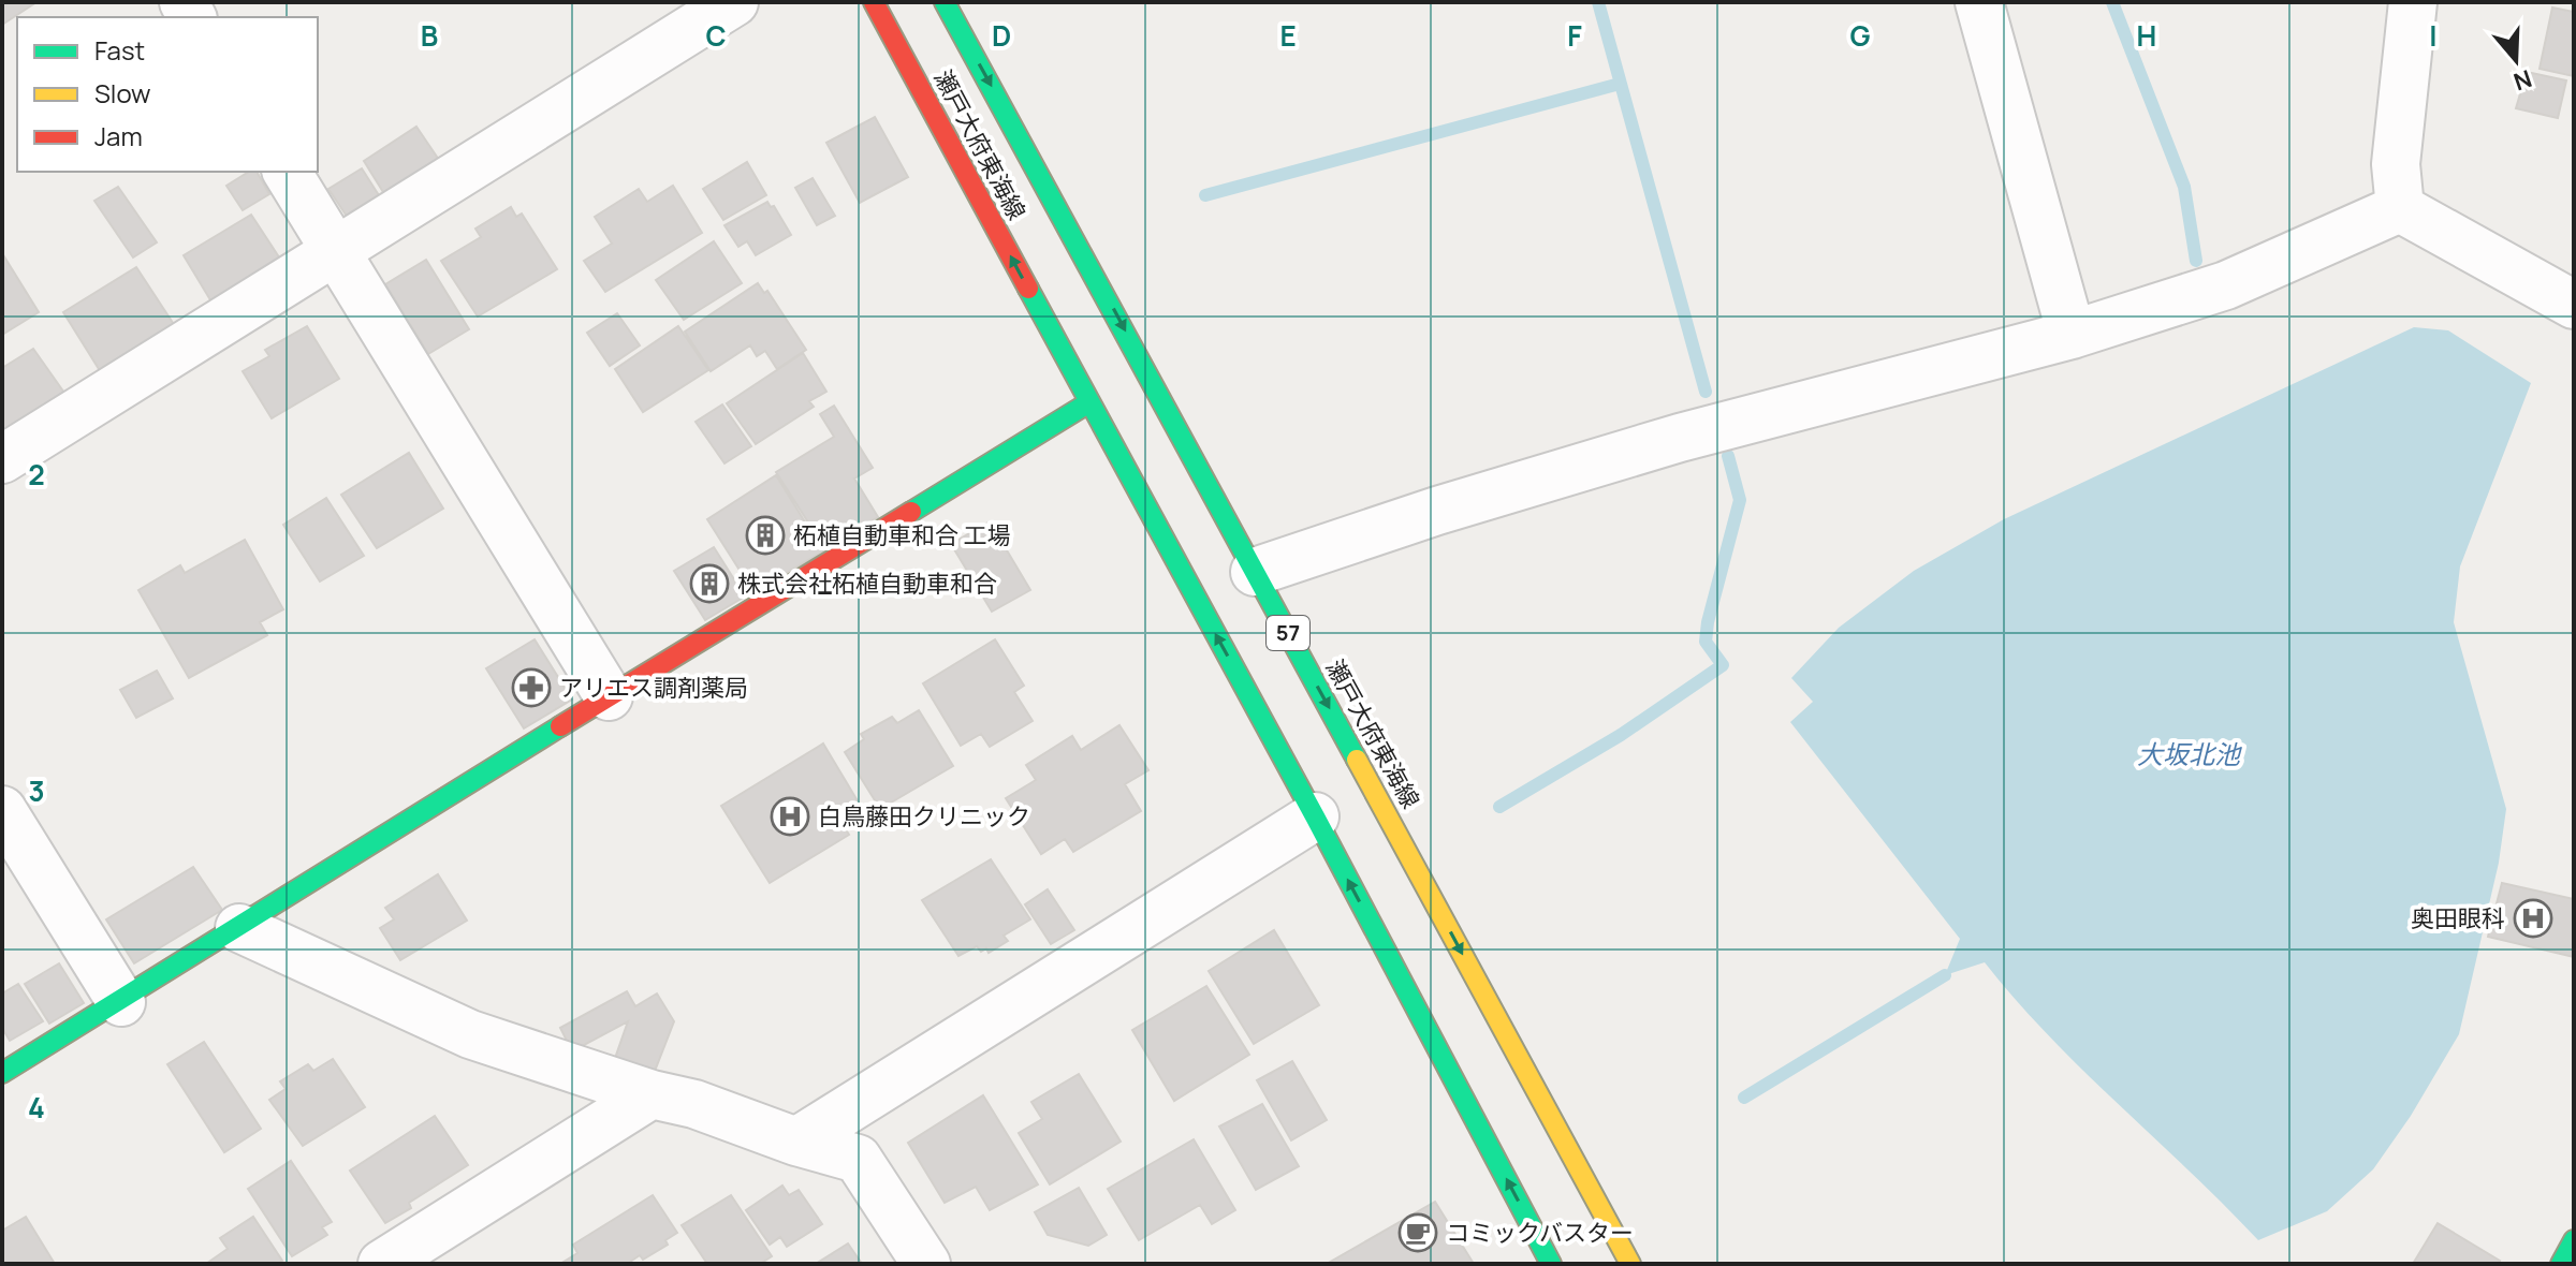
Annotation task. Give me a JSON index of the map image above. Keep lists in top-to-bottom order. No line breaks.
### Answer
{"streets":{"main road":["瀬戸大府東海線","57"]},"water":["大坂北池"],"places":{"building":["柘植自動車和合 工場","株式会社柘植自動車和合"],"pharmacy":["アリエス調剤薬局"],"hospital":["白鳥藤田クリニック","奥田眼科"],"cafe":["コミックバスター"]},"legend":["Fast","Slow","Jam"],"north":"bottom","grid":{"columns":["B","C","D","E","F","G","H","I"],"rows":["2","3","4"]}}
